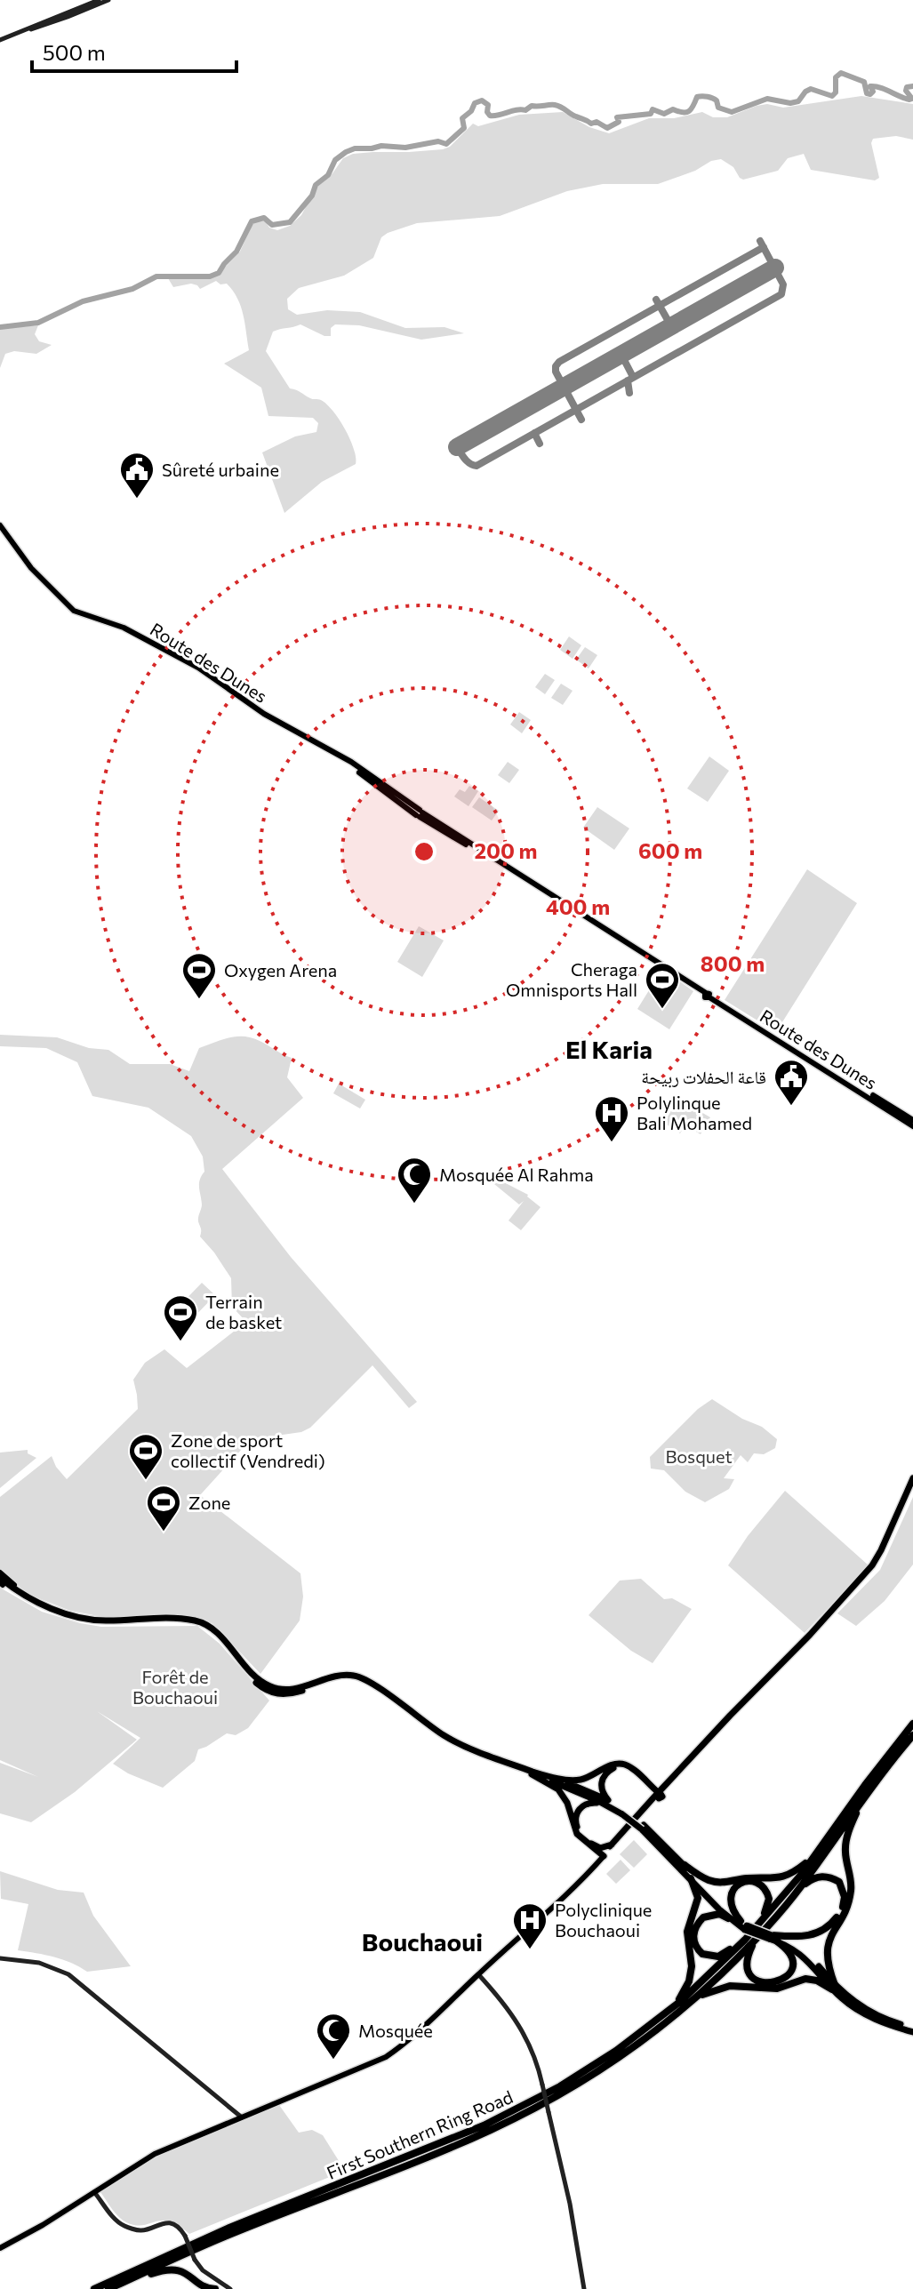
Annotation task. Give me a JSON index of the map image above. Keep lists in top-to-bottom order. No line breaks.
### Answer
{"streets":{"highway":["First Southern Ring Road"],"main road":["Route des Dunes"]},"districts":["El Karia","Bouchaoui"],"parks":["Bosquet","Forêt de Bouchaoui"],"places":{"public building":["Sûreté urbaine","قاعة الحفلات ربيحة"],"sports":["Oxygen Arena","Cheraga Omnisports Hall","Terrain de basket","Zone de sport collectif (Vendredi)","Zone"],"hospital":["Polylinque Bali Mohamed","Polyclinique Bouchaoui"],"mosque":["Mosquée Al Rahma","Mosquée"]},"scale_bar":"500 m","rings":["200 m","600 m","400 m","800 m"]}
